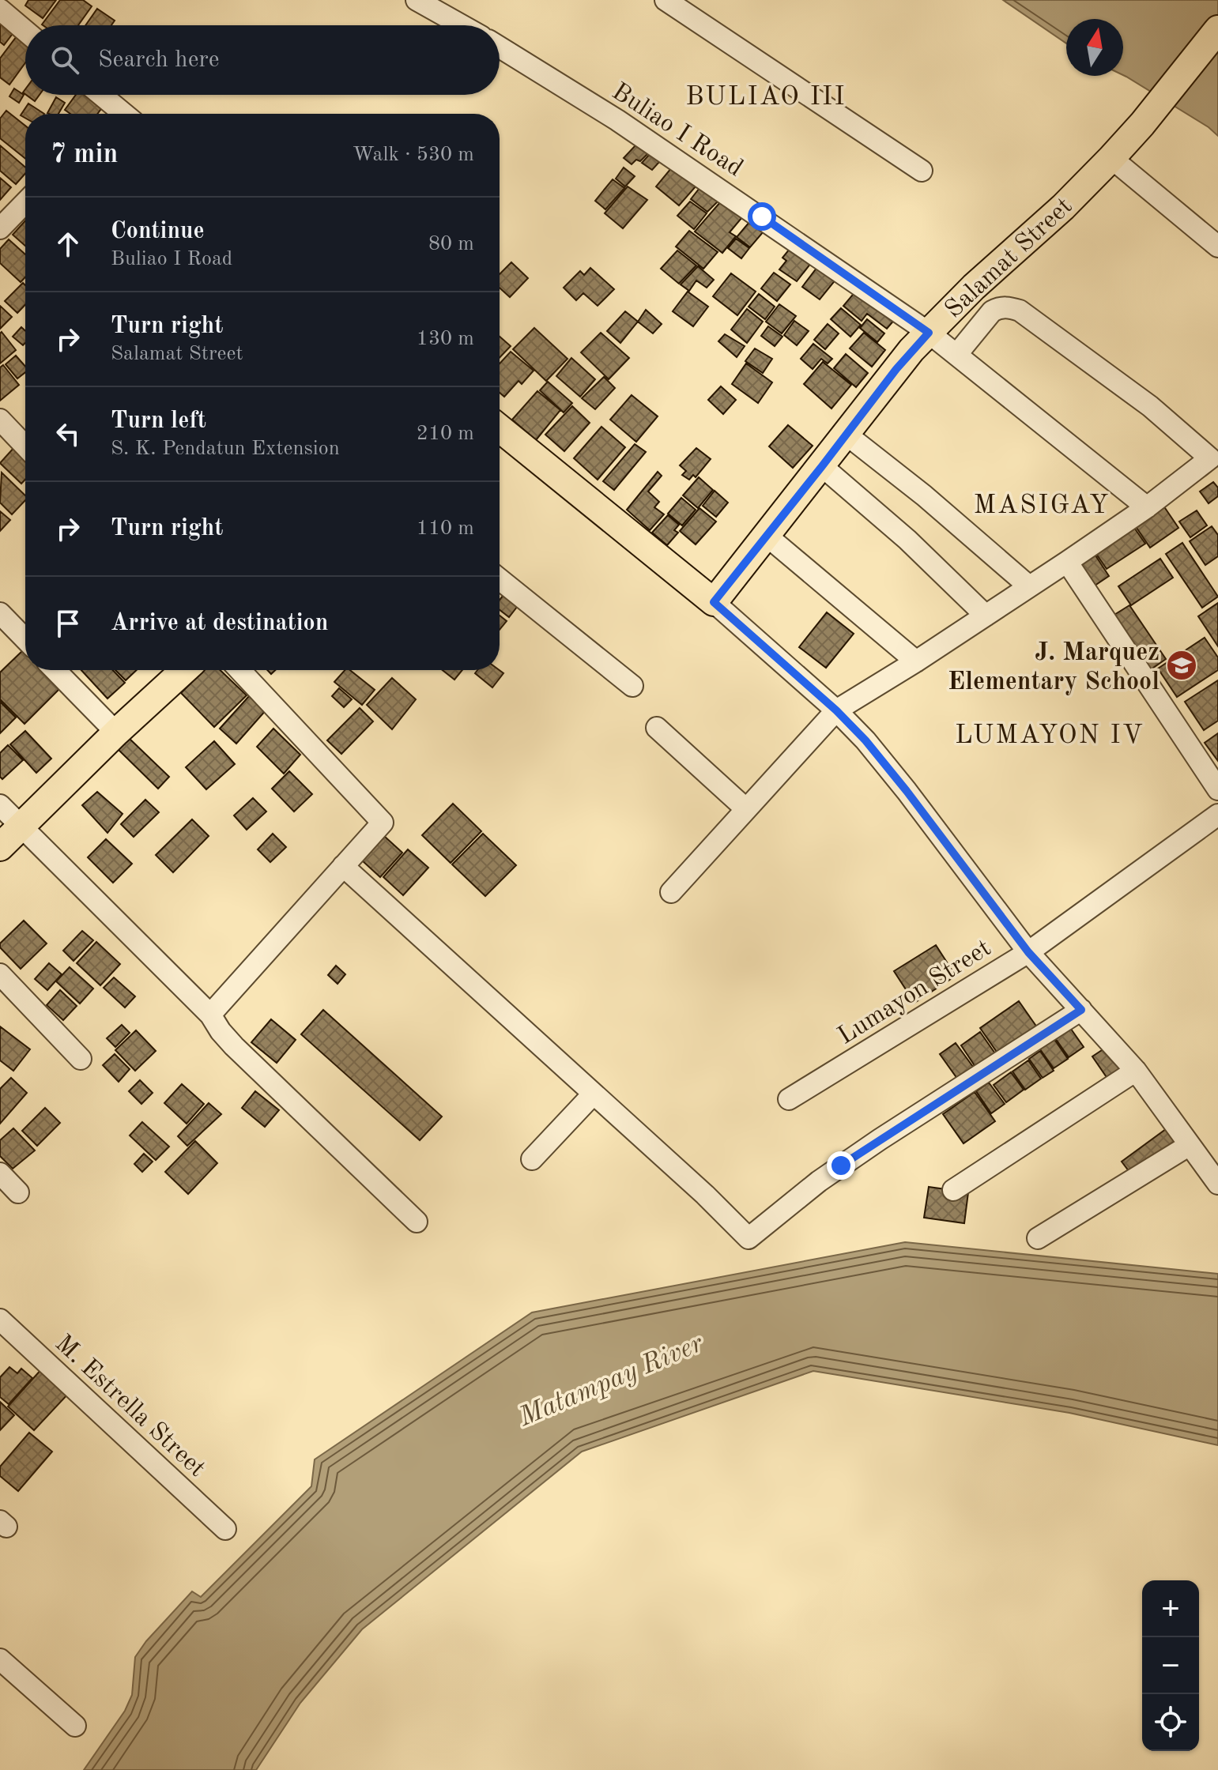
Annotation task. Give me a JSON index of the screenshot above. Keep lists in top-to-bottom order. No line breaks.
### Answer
{"streets":{"main road":["Salamat Street"],"street":["Buliao I Road","Lumayon Street","M. Estrella Street"]},"crossings":[["Buliao I Road","Salamat Street"]],"districts":["BULIAO III","MASIGAY","LUMAYON IV"],"water":["Matampay River"],"places":{"school or university":["J. Marquez Elementary School"]},"north":"top","page":{"search":"Search here","heading":["7 min","Walk · 530 m"],"list":[["Continue","Buliao I Road","80 m"],["Turn right","Salamat Street","130 m"],["Turn left","S. K. Pendatun Extension","210 m"],["Turn right","110 m"],"Arrive at destination"],"map_buttons":["+","−"]}}
